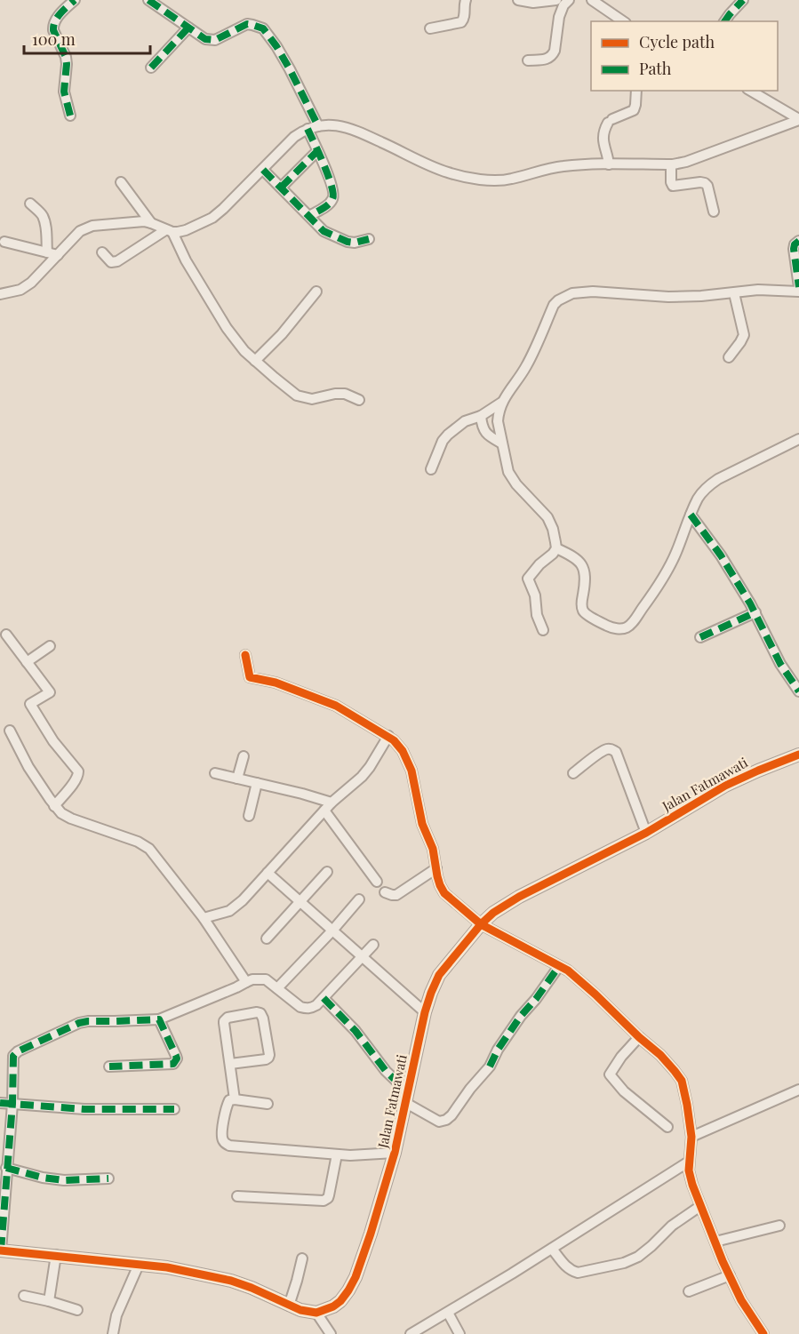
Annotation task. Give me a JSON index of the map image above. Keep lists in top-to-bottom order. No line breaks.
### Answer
{"streets":{"street":["Jalan Fatmawati"]},"legend":["Cycle path","Path"],"scale_bar":"100 m"}
